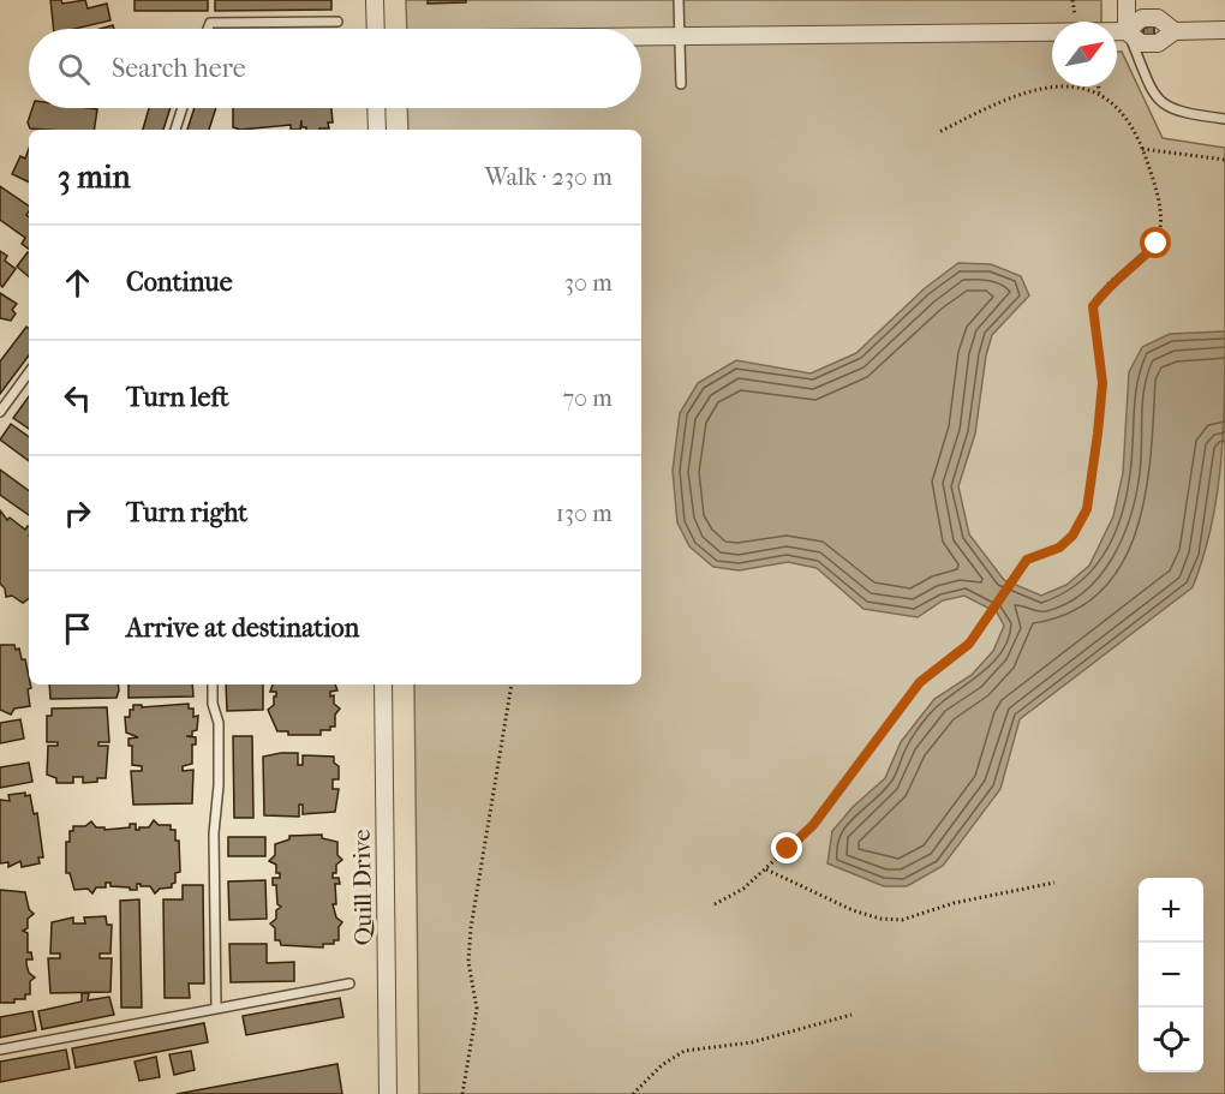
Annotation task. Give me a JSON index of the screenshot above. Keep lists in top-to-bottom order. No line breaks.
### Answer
{"streets":{"street":["Quill Drive"]},"north":"top right","page":{"search":"Search here","heading":["3 min","Walk · 230 m"],"list":[["Continue","30 m"],["Turn left","70 m"],["Turn right","130 m"],"Arrive at destination"],"map_buttons":["+","−"]}}
